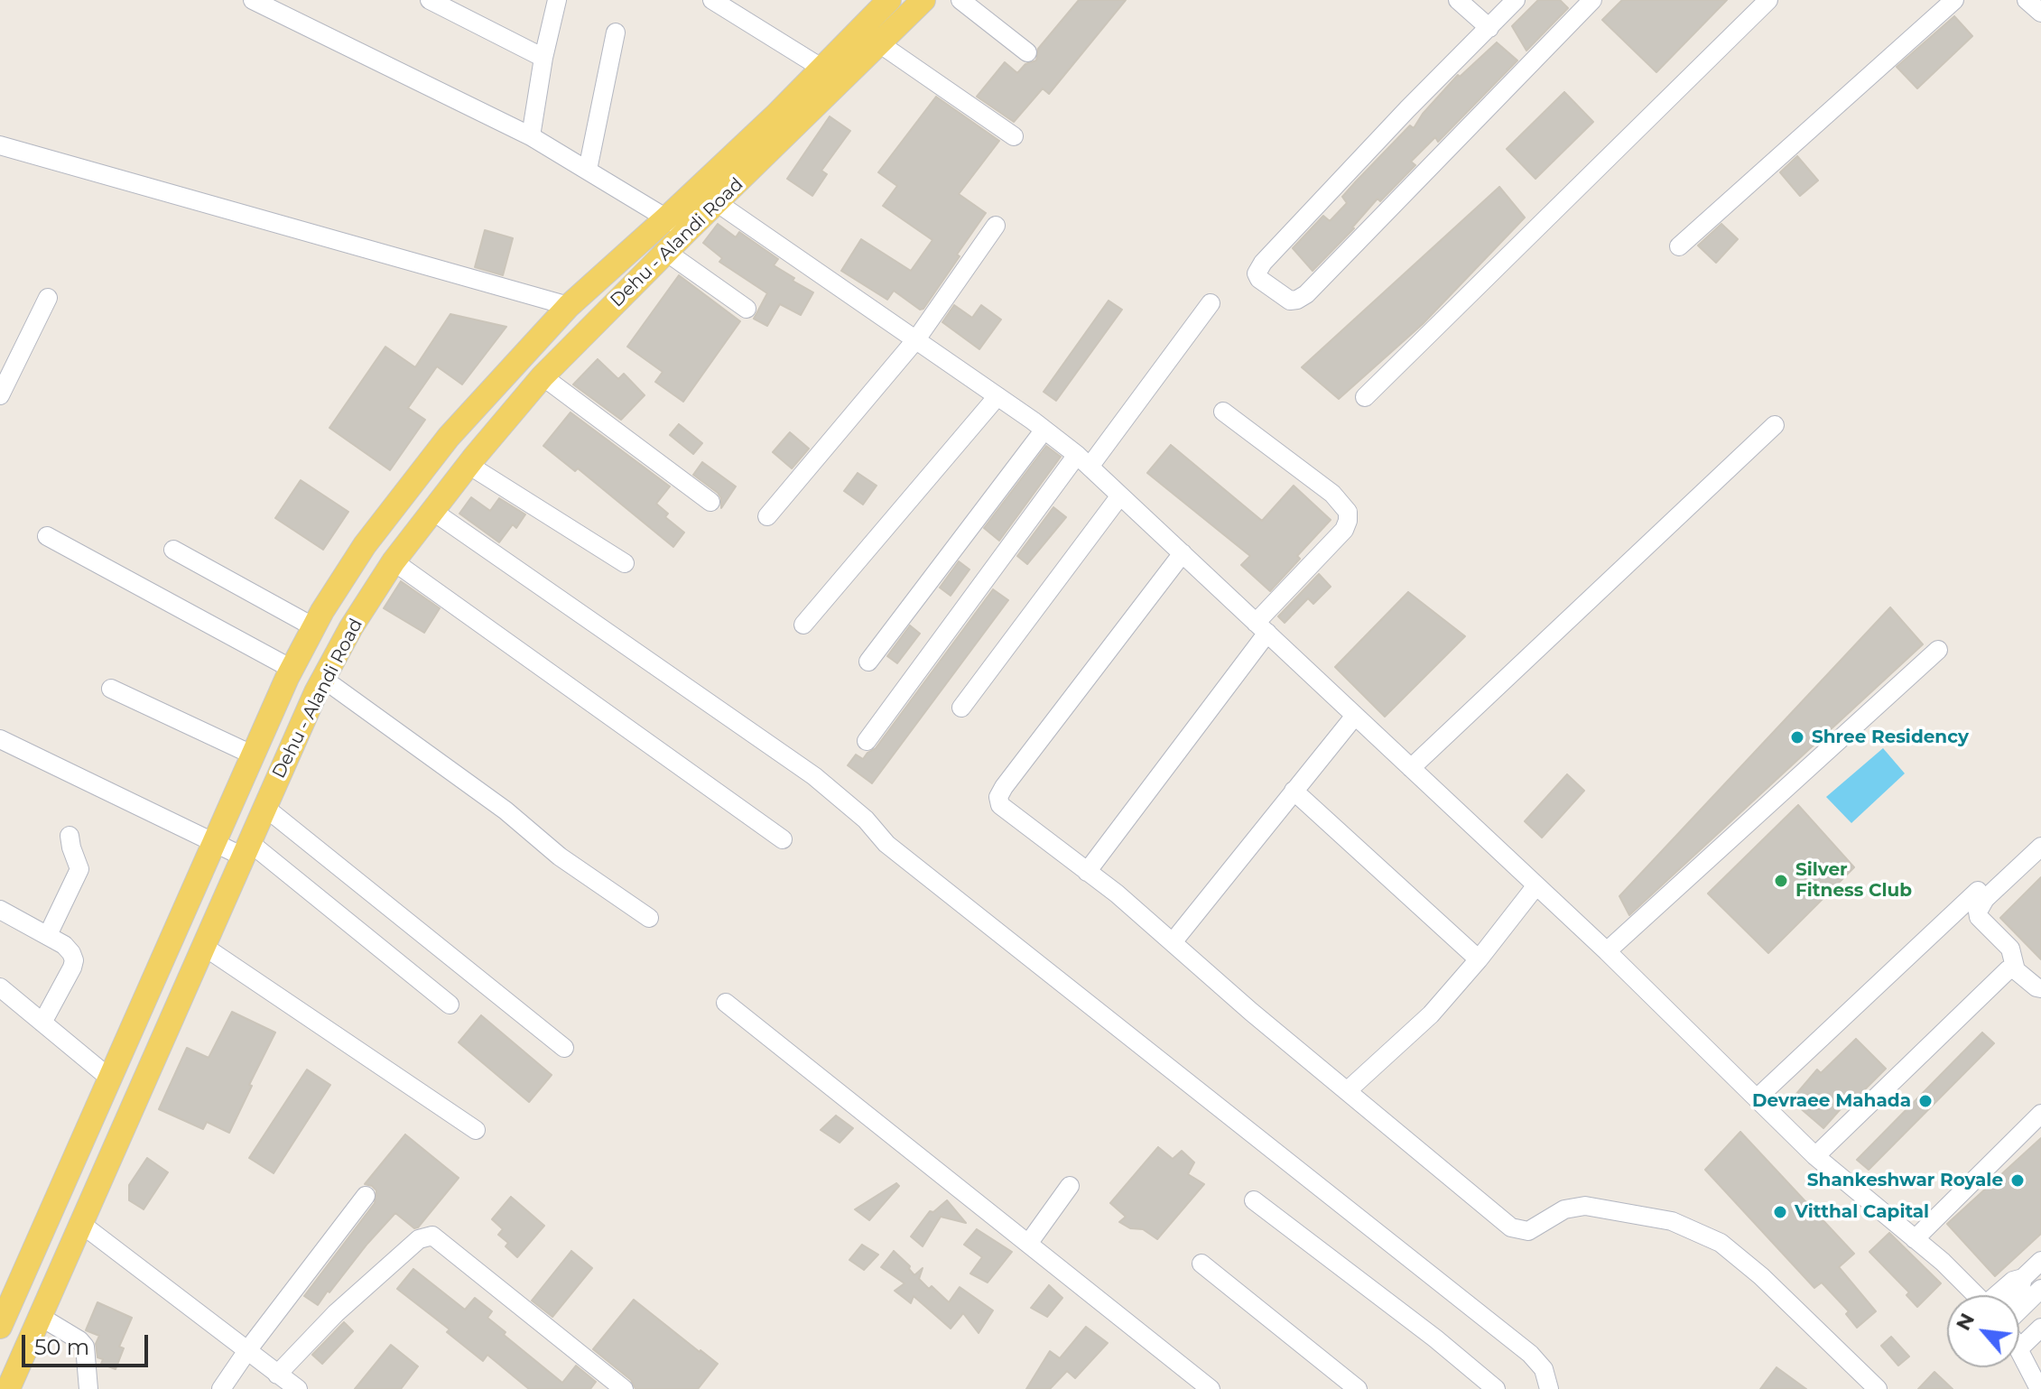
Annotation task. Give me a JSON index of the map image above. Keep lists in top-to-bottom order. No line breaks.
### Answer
{"streets":{"main road":["Dehu - Alandi Road"]},"places":["Shree Residency","Silver Fitness Club","Devraee Mahada","Shankeshwar Royale","Vitthal Capital"],"scale_bar":"50 m","north":"top left"}
